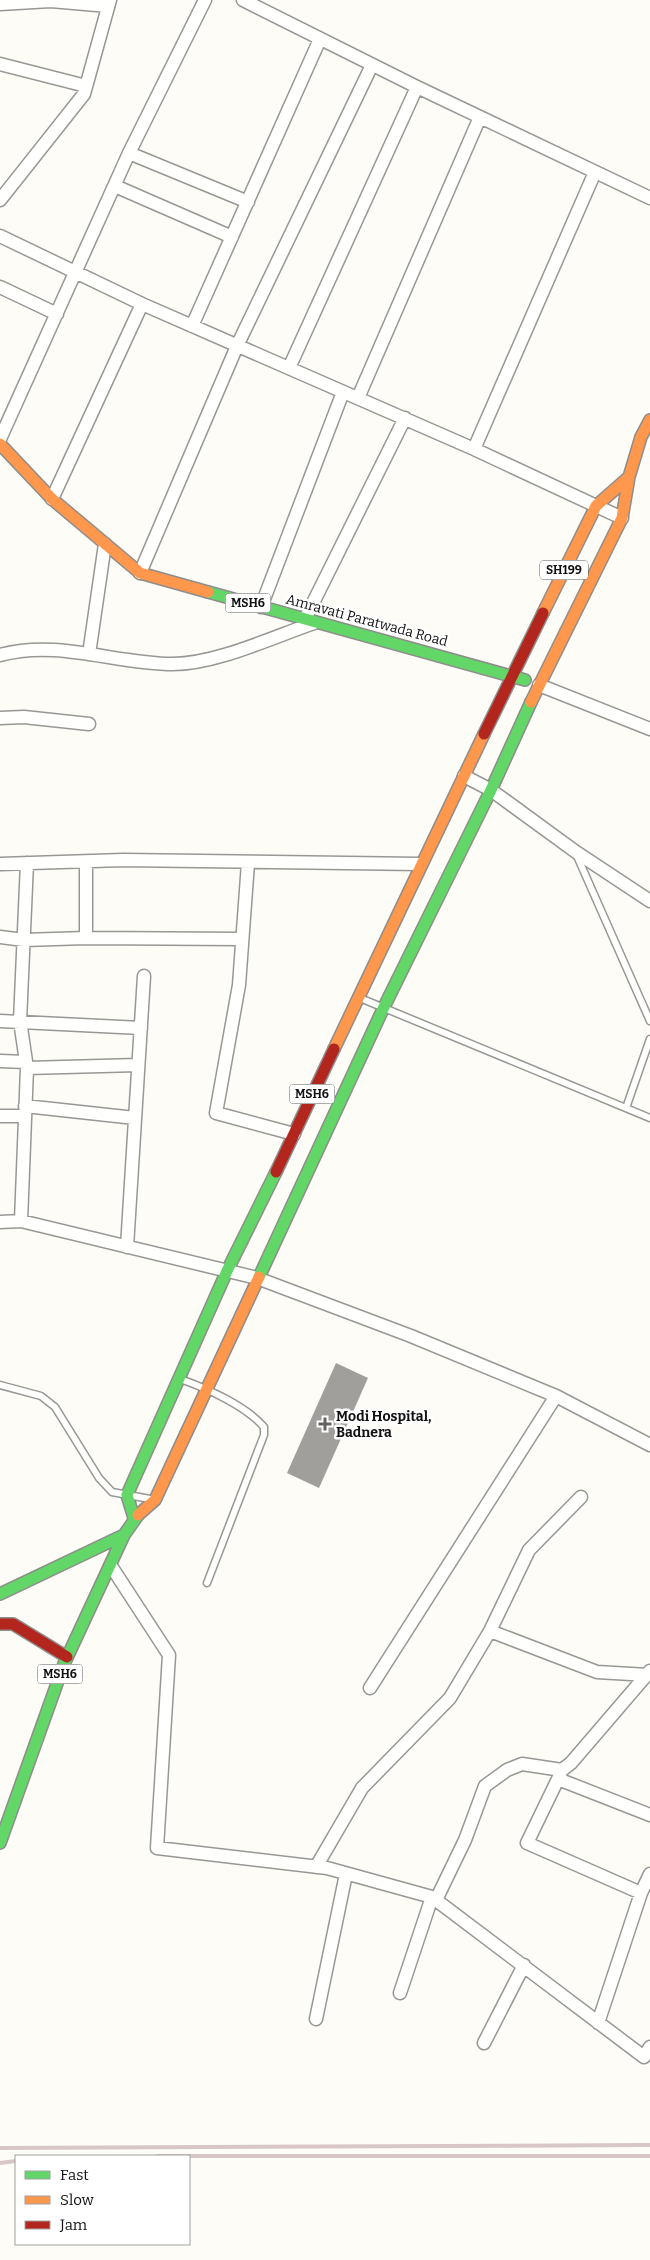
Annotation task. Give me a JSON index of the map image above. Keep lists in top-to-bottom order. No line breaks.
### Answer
{"streets":{"main road":["SH199","MSH6","Amravati Paratwada Road"]},"crossings":[["SH199","MSH6"],["SH199","Amravati Paratwada Road"],["MSH6","Amravati Paratwada Road"]],"places":{"health":["Modi Hospital, Badnera"]},"legend":["Fast","Slow","Jam"]}
